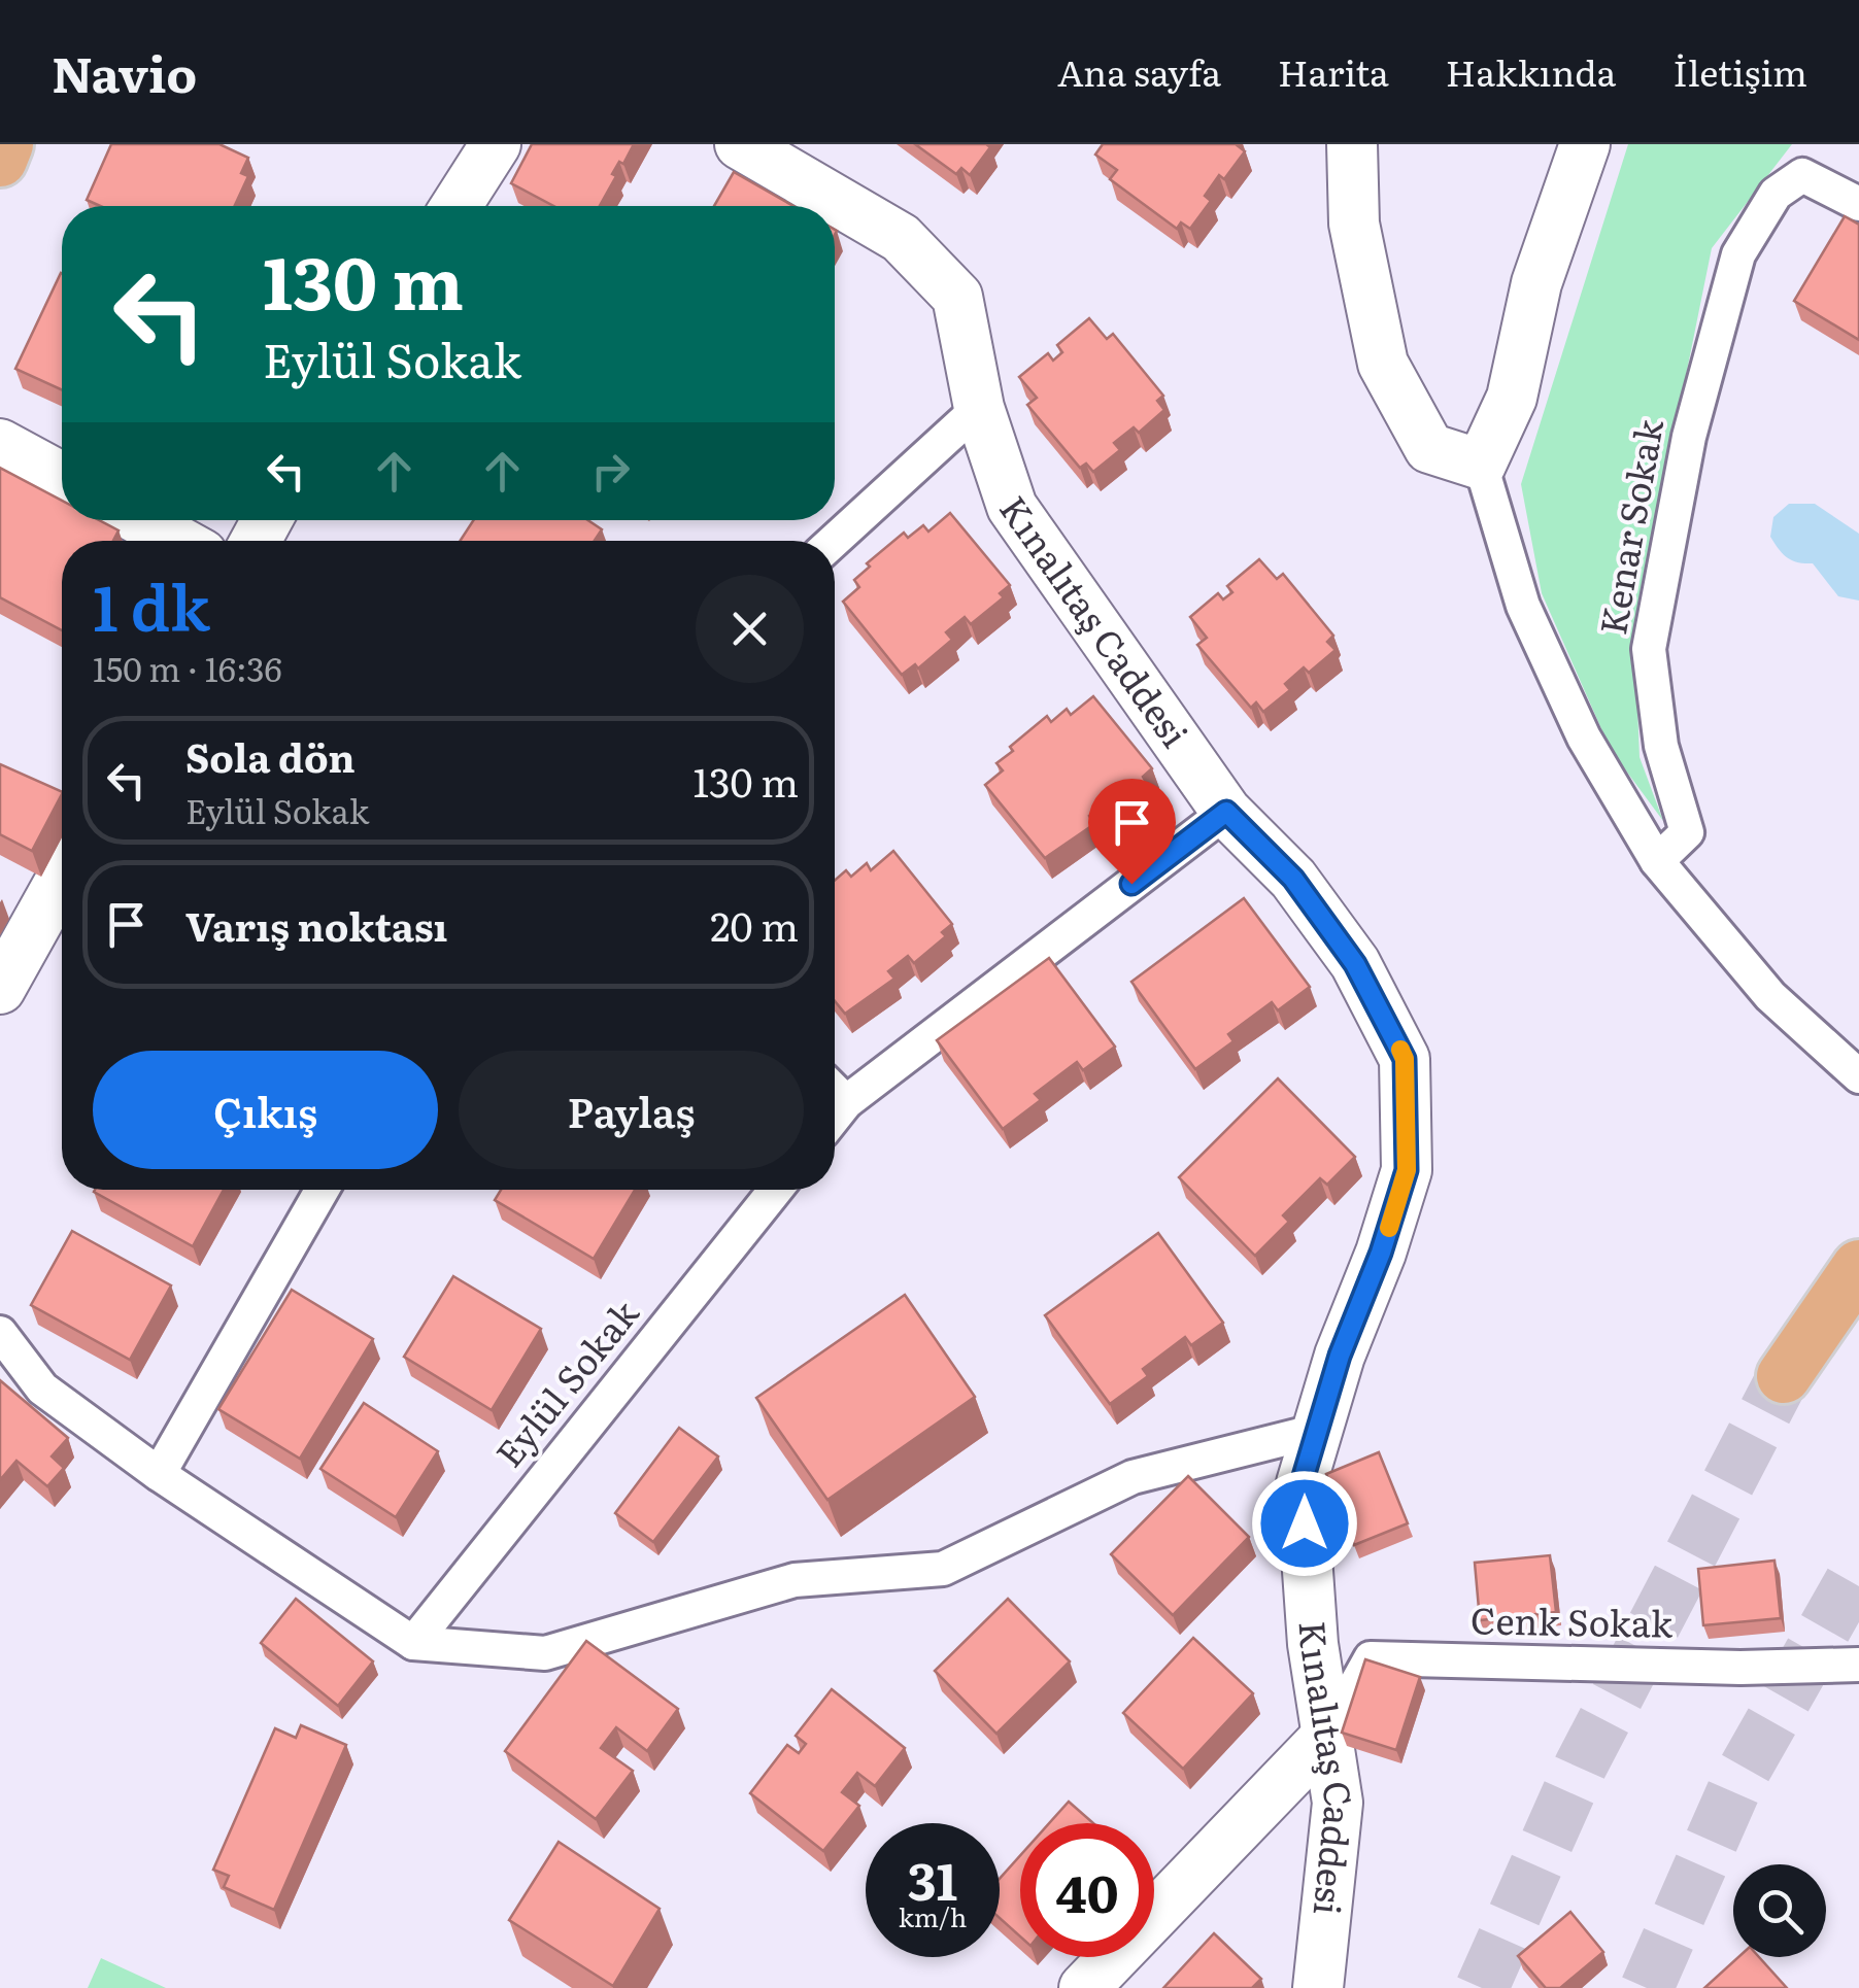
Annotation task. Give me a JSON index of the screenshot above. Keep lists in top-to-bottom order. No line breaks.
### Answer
{"streets":{"street":["Kenar Sokak","Kınalıtaş Caddesi","Eylül Sokak","Cenk Sokak"]},"crossings":[["Kınalıtaş Caddesi","Cenk Sokak"]],"page":{"header":"Navio","nav":["Ana sayfa","Harita","Hakkında","İletişim"],"turn":["130 m","Eylül Sokak"],"heading":["1 dk","150 m · 16:36"],"list":[{"name":"Sola dön","note":"Eylül Sokak","value":"130 m"},{"name":"Varış noktası","value":"20 m"}],"buttons":["Çıkış","Paylaş"],"speed":"31 km/h","limit":"40"}}
